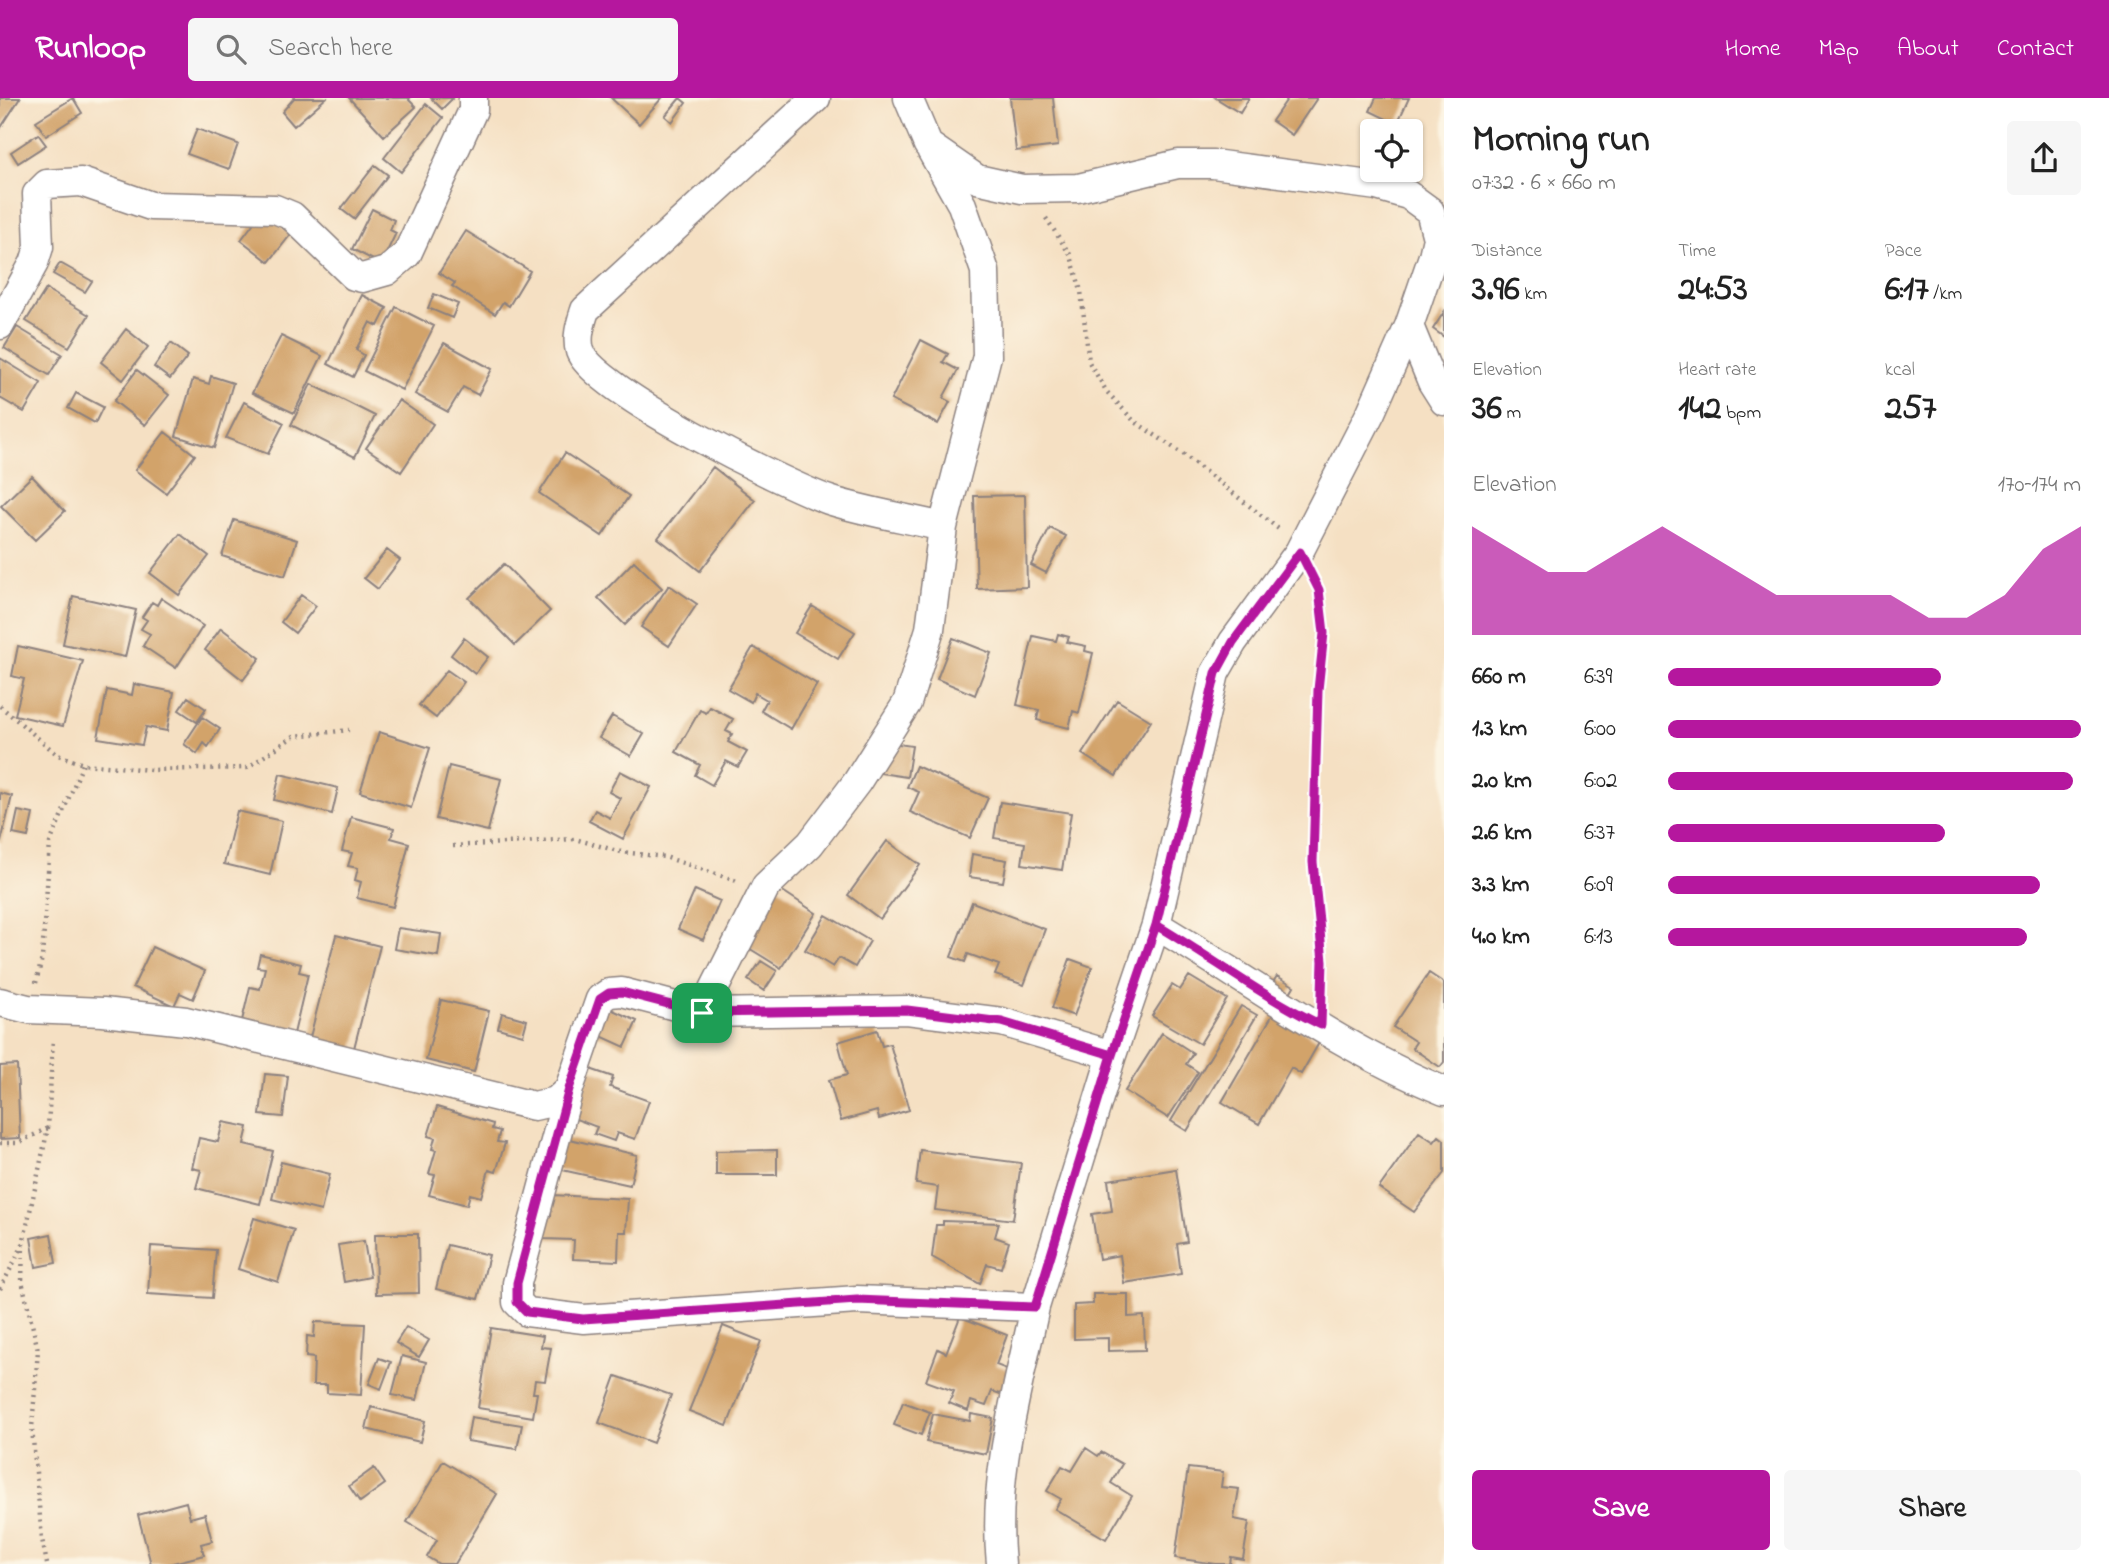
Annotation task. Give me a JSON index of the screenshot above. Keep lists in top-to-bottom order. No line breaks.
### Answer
{"page":{"header":"Runloop","search":"Search here","nav":["Home","Map","About","Contact"],"heading":["Morning run","07:32 · 6 × 660 m"],"stats":[["Distance","3.96 km"],["Time","24:53"],["Pace","6:17 /km"],["Elevation","36 m"],["Heart rate","142 bpm"],["kcal","257"]],"chart":["Elevation","170–174 m"],"list":[{"name":"660 m","note":"6:39"},{"name":"1.3 km","note":"6:00"},{"name":"2.0 km","note":"6:02"},{"name":"2.6 km","note":"6:37"},{"name":"3.3 km","note":"6:09"},{"name":"4.0 km","note":"6:13"}],"buttons":["Save","Share"]}}
